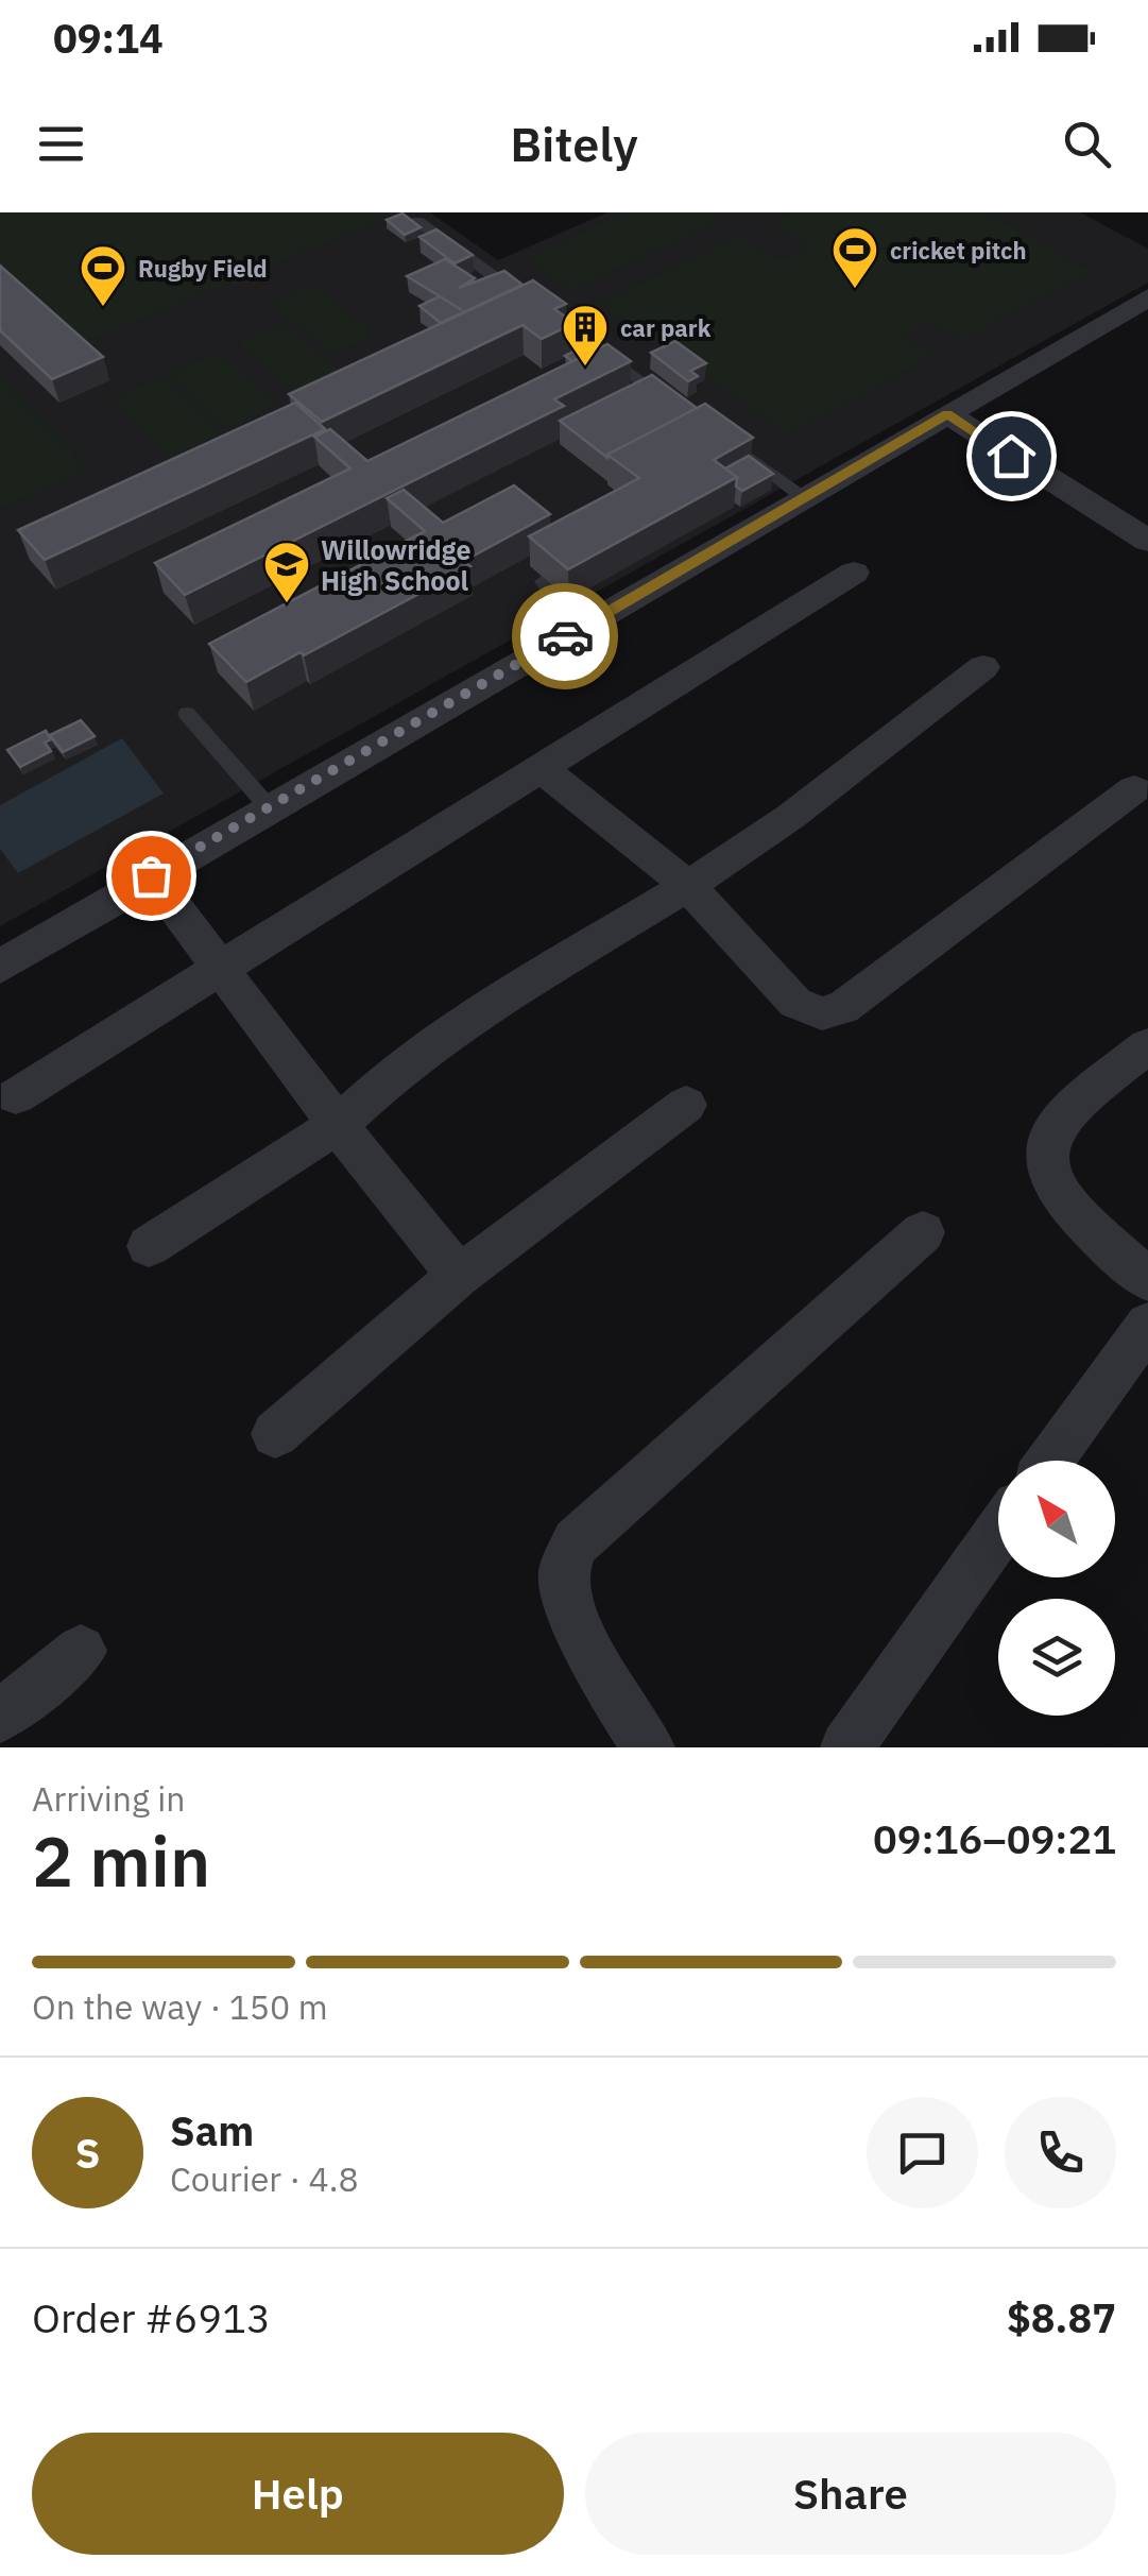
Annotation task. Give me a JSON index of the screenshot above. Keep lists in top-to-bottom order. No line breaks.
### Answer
{"places":{"sports":["cricket pitch","Rugby Field"],"building":["car park"],"school or university":["Willowridge High School"]},"north":"top left","page":{"status":"09:14","header":"Bitely","heading":["2 min","Arriving in","09:16–09:21"],"panel":["Sam","Courier · 4.8","Order #6913","$8.87"],"bar":"On the way · 150 m","round":"S","buttons":["Help","Share"]}}
